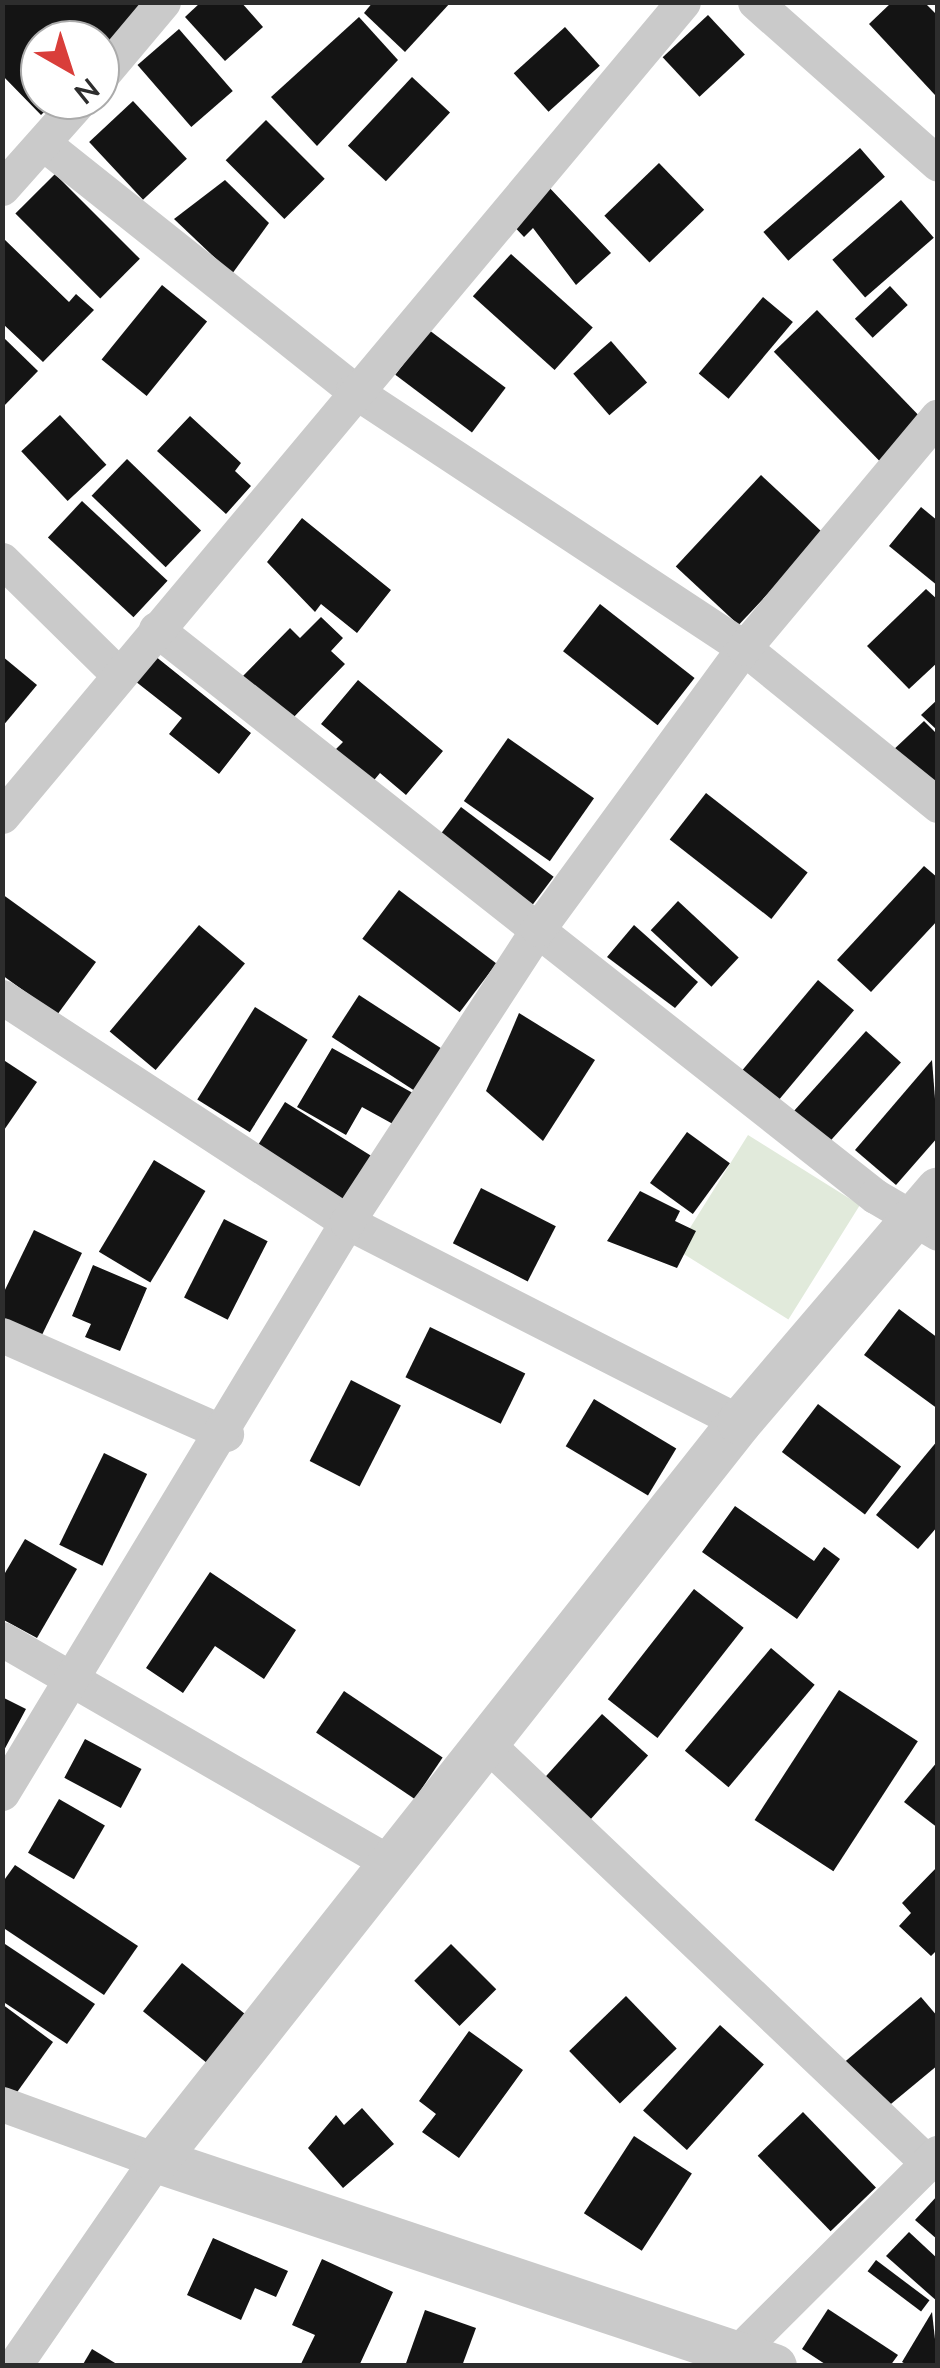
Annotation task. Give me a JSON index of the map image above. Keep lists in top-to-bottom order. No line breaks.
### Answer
{"north":"bottom right"}
